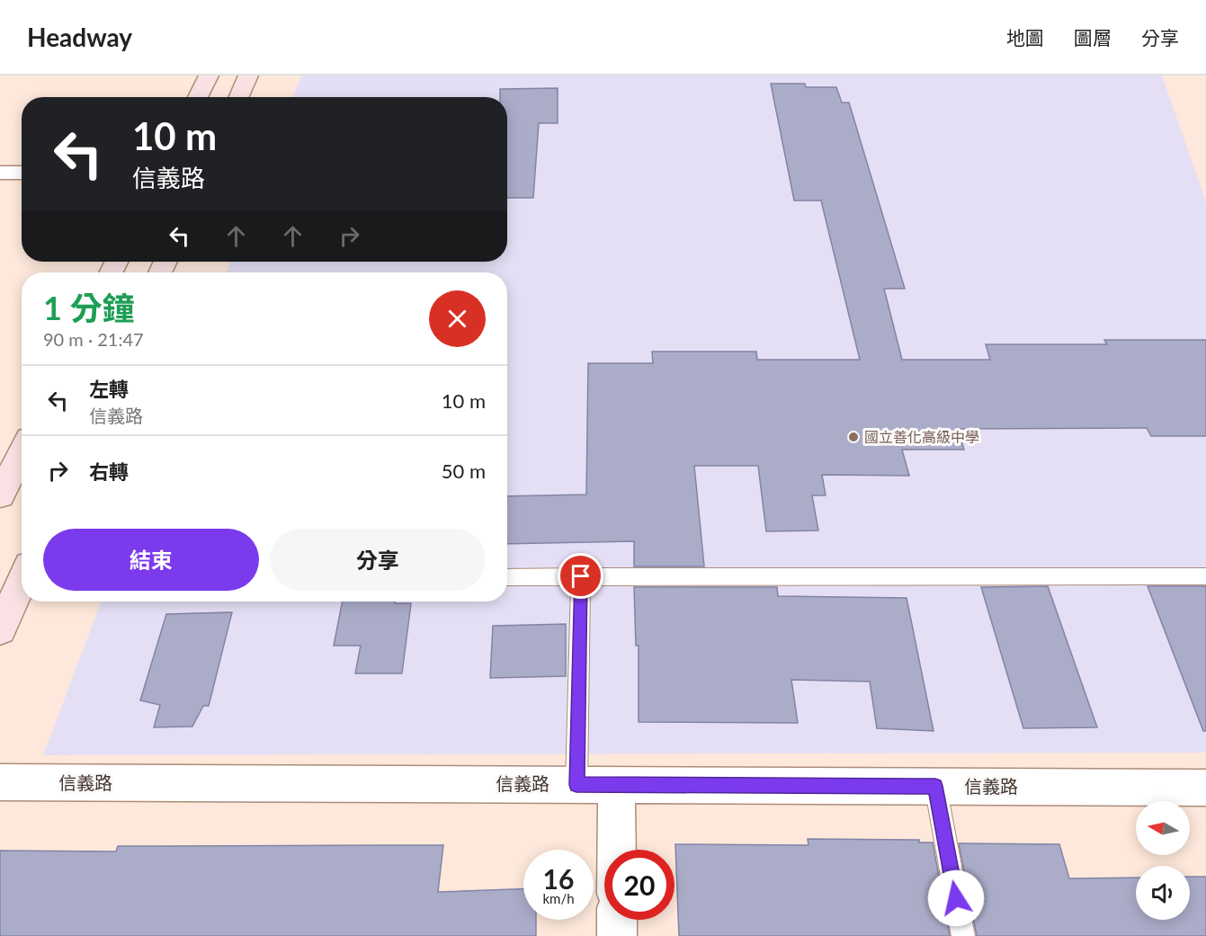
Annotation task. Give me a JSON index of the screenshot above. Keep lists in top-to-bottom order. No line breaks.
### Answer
{"streets":{"street":["信義路"]},"places":["國立善化高級中學"],"north":"left","page":{"header":"Headway","nav":["地圖","圖層","分享"],"turn":["10 m","信義路"],"heading":["1 分鐘","90 m · 21:47"],"list":[{"name":"左轉","note":"信義路","value":"10 m"},{"name":"右轉","value":"50 m"}],"buttons":["結束","分享"],"speed":"16 km/h","limit":"20"}}
